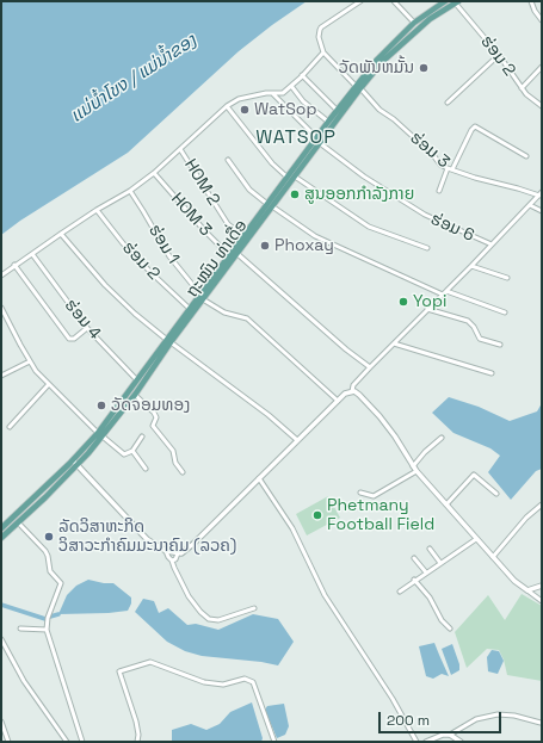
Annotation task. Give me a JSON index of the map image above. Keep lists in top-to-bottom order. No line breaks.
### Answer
{"streets":{"main road":["ຖະໝົນ ທ່າເດື່ອ"],"street":["ຮ່ອມ 2","ຮ່ອມ 3","HOM 2","HOM 3","ຮ່ອມ 6","ຮ່ອມ 1","ຮ່ອມ 4"]},"crossings":[["ຮ່ອມ 2","ຖະໝົນ ທ່າເດື່ອ"],["ຮ່ອມ 3","ຖະໝົນ ທ່າເດື່ອ"],["HOM 2","ຖະໝົນ ທ່າເດື່ອ"],["HOM 3","ຖະໝົນ ທ່າເດື່ອ"],["ຮ່ອມ 6","ຖະໝົນ ທ່າເດື່ອ"],["ຮ່ອມ 1","ຖະໝົນ ທ່າເດື່ອ"],["ຖະໝົນ ທ່າເດື່ອ","ຮ່ອມ 4"]],"districts":["WATSOP"],"water":["แม่น้ำโขง / ແມ່ນ້ຳຂອງ"],"places":["ວັດພັນຫມັ້ນ","WatSop","ສູນອອກກຳລັງກາຍ","Phoxay","Yopi","ວັດຈອມທອງ","Phetmany Football Field","ລັດວິສາຫະກິດ ວິສາວະກຳຄົມມະນາຄົມ (ລວຄ)"],"scale_bar":"200 m"}
